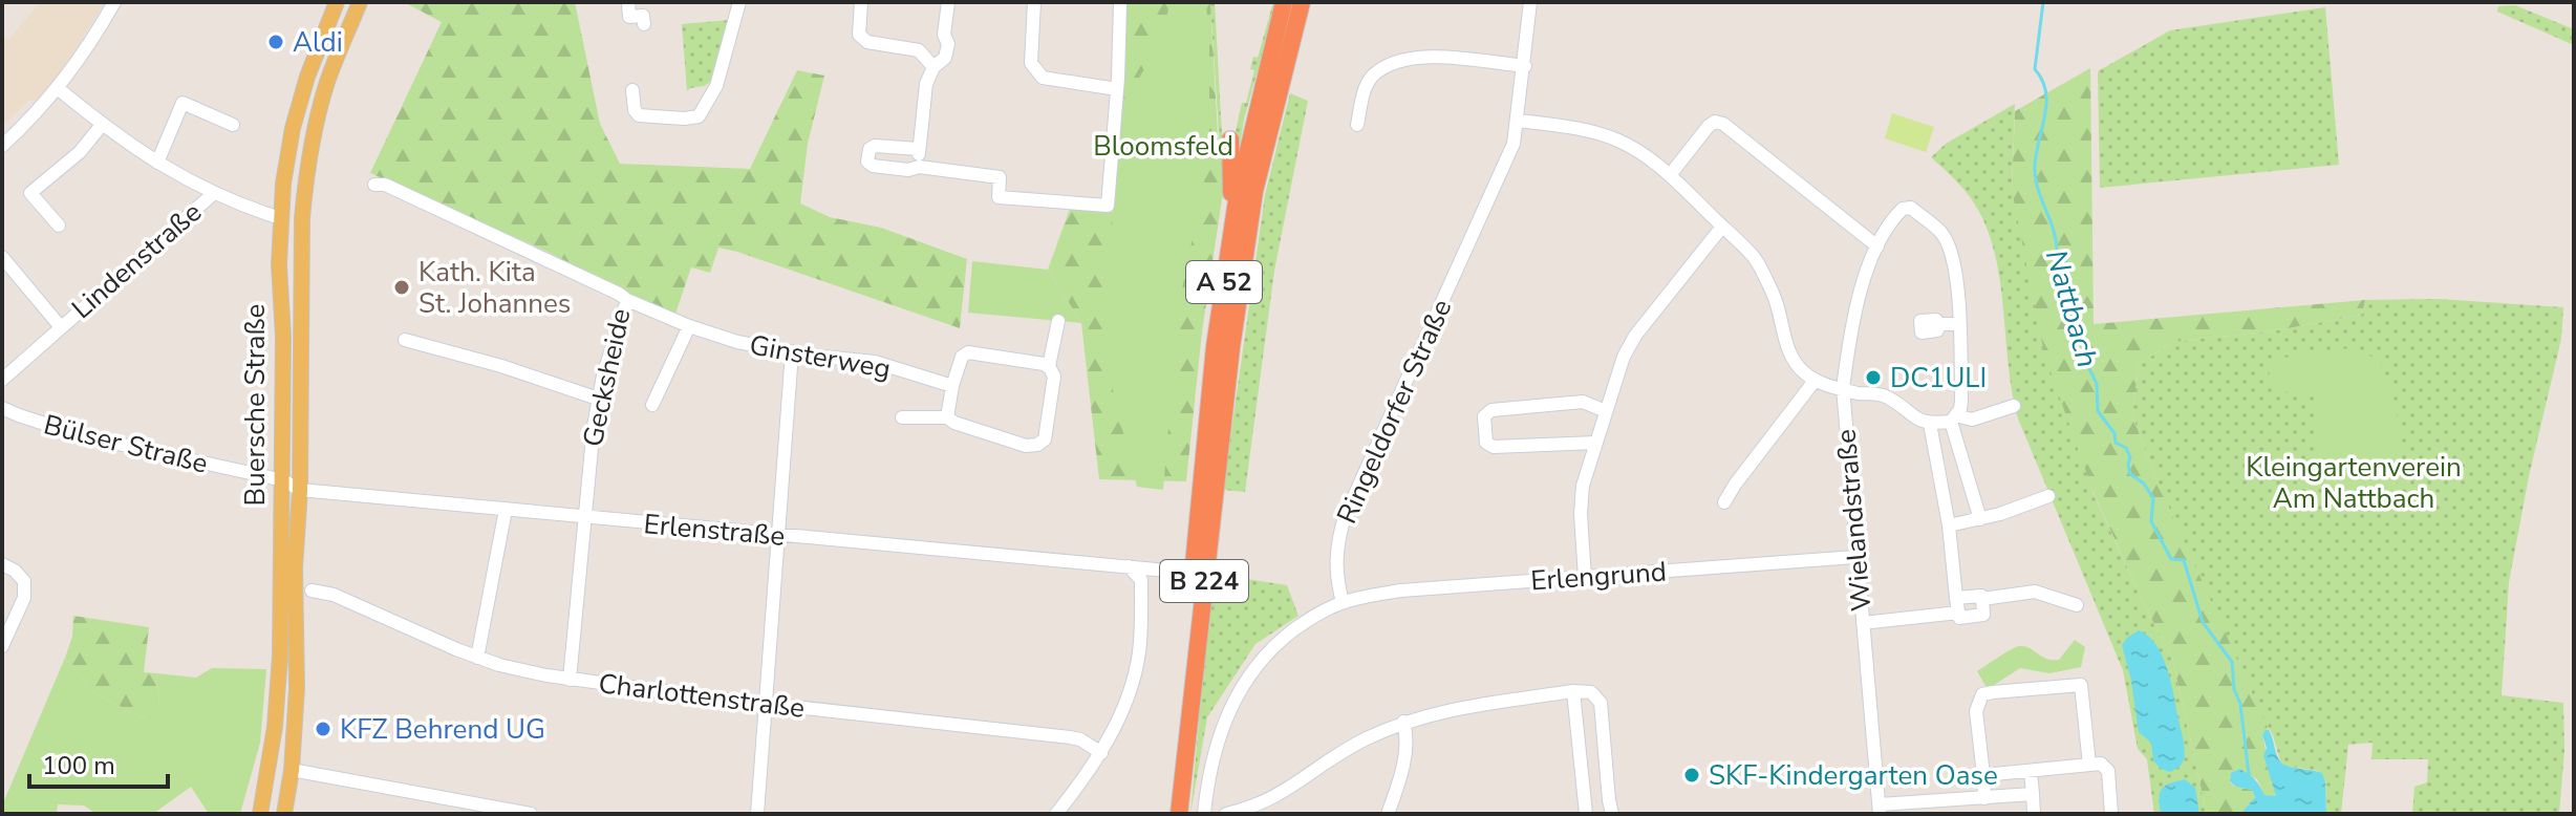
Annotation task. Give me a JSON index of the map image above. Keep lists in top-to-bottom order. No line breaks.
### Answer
{"streets":{"highway":["A 52","B 224"],"main road":["Buersche Straße"],"street":["Lindenstraße","Ginsterweg","Gecksheide","Ringeldorfer Straße","Bülser Straße","Wielandstraße","Erlenstraße","Erlengrund","Charlottenstraße"]},"crossings":[["A 52","B 224"],["Ginsterweg","Gecksheide"],["Gecksheide","Erlenstraße"],["Gecksheide","Charlottenstraße"],["Buersche Straße","Bülser Straße"],["Buersche Straße","Erlenstraße"],["Ringeldorfer Straße","Erlengrund"],["Bülser Straße","Erlenstraße"],["Wielandstraße","Erlengrund"]],"water":["Nattbach"],"parks":["Bloomsfeld","Kleingartenverein Am Nattbach"],"places":["Aldi","Kath. Kita St. Johannes","DC1ULI","KFZ Behrend UG","SKF-Kindergarten Oase"],"scale_bar":"100 m"}
